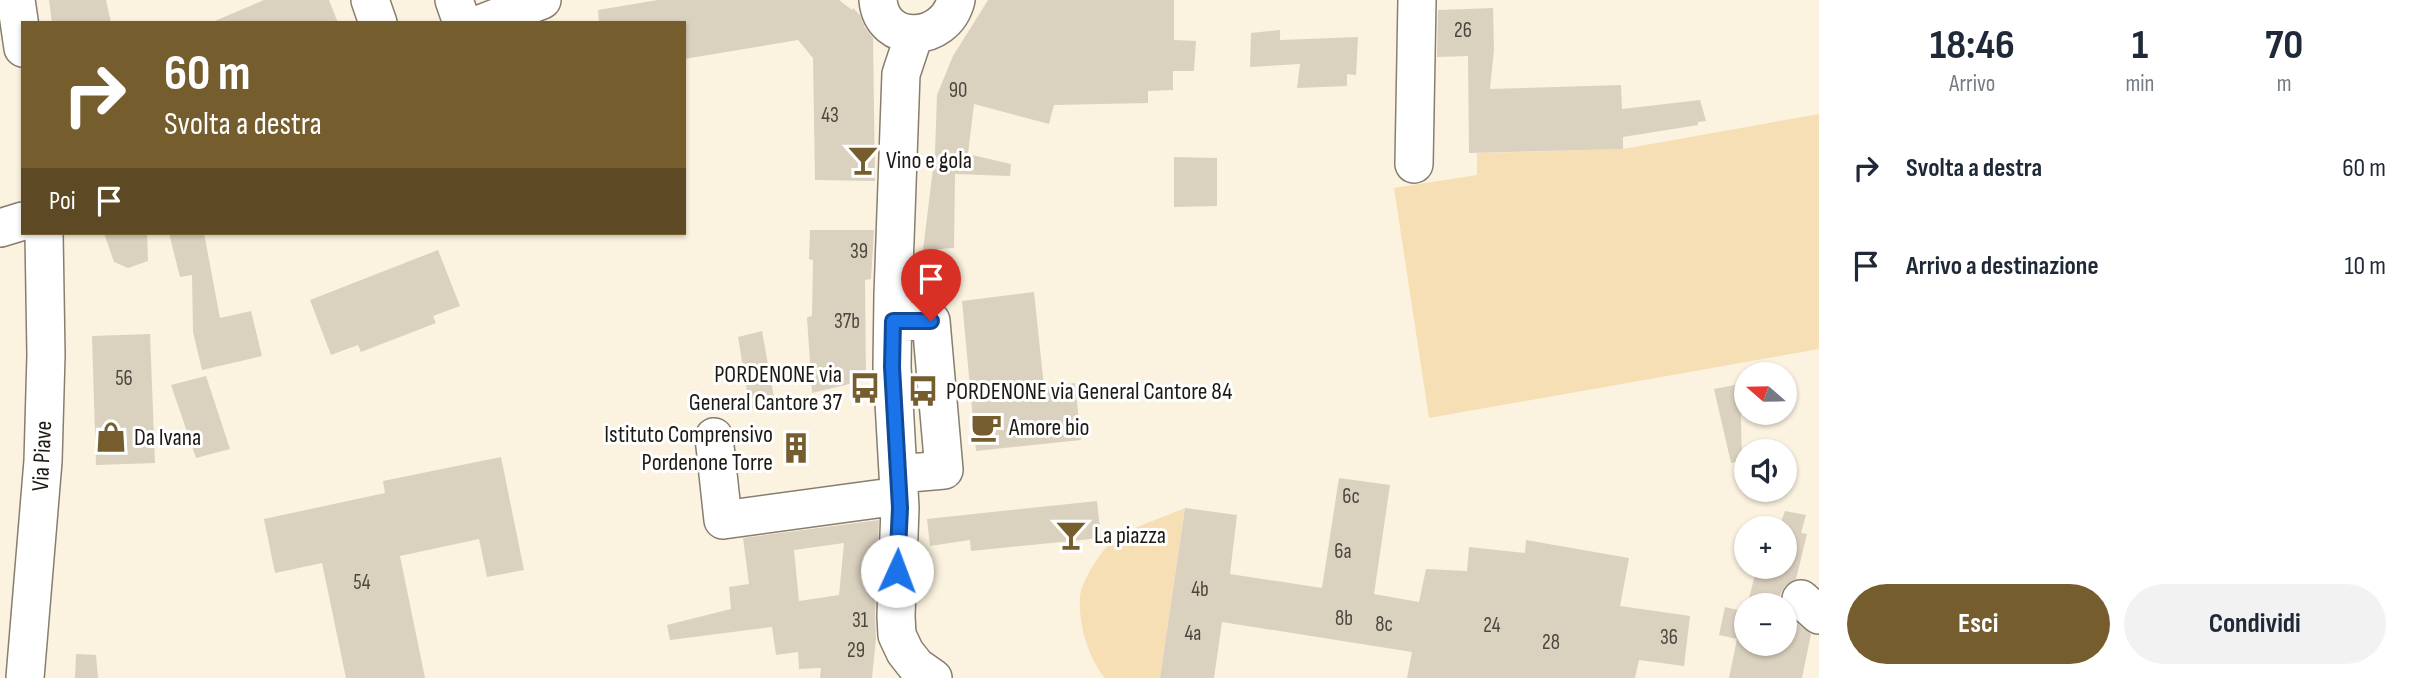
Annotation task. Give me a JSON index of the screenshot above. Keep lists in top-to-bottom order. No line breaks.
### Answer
{"streets":{"street":["Via Piave"]},"places":{"bar":["Vino e gola","La piazza"],"bus stop":["PORDENONE via General Cantore 37","PORDENONE via General Cantore 84"],"cafe":["Amore bio"],"shop":["Da Ivana"],"building":["Istituto Comprensivo Pordenone Torre"]},"house_numbers":["26","90","43","39","37b","56","6c","6a","54","4b","8b","31","8c","24","4a","36","28","29"],"north":"left","page":{"eta":["18:46","Arrivo","1","min","70","m"],"turn":["60 m","Svolta a destra"],"list":[{"name":"Svolta a destra","value":"60 m"},{"name":"Arrivo a destinazione","value":"10 m"}],"then":"Poi","map_buttons":["+","−"],"buttons":["Esci","Condividi"]}}
